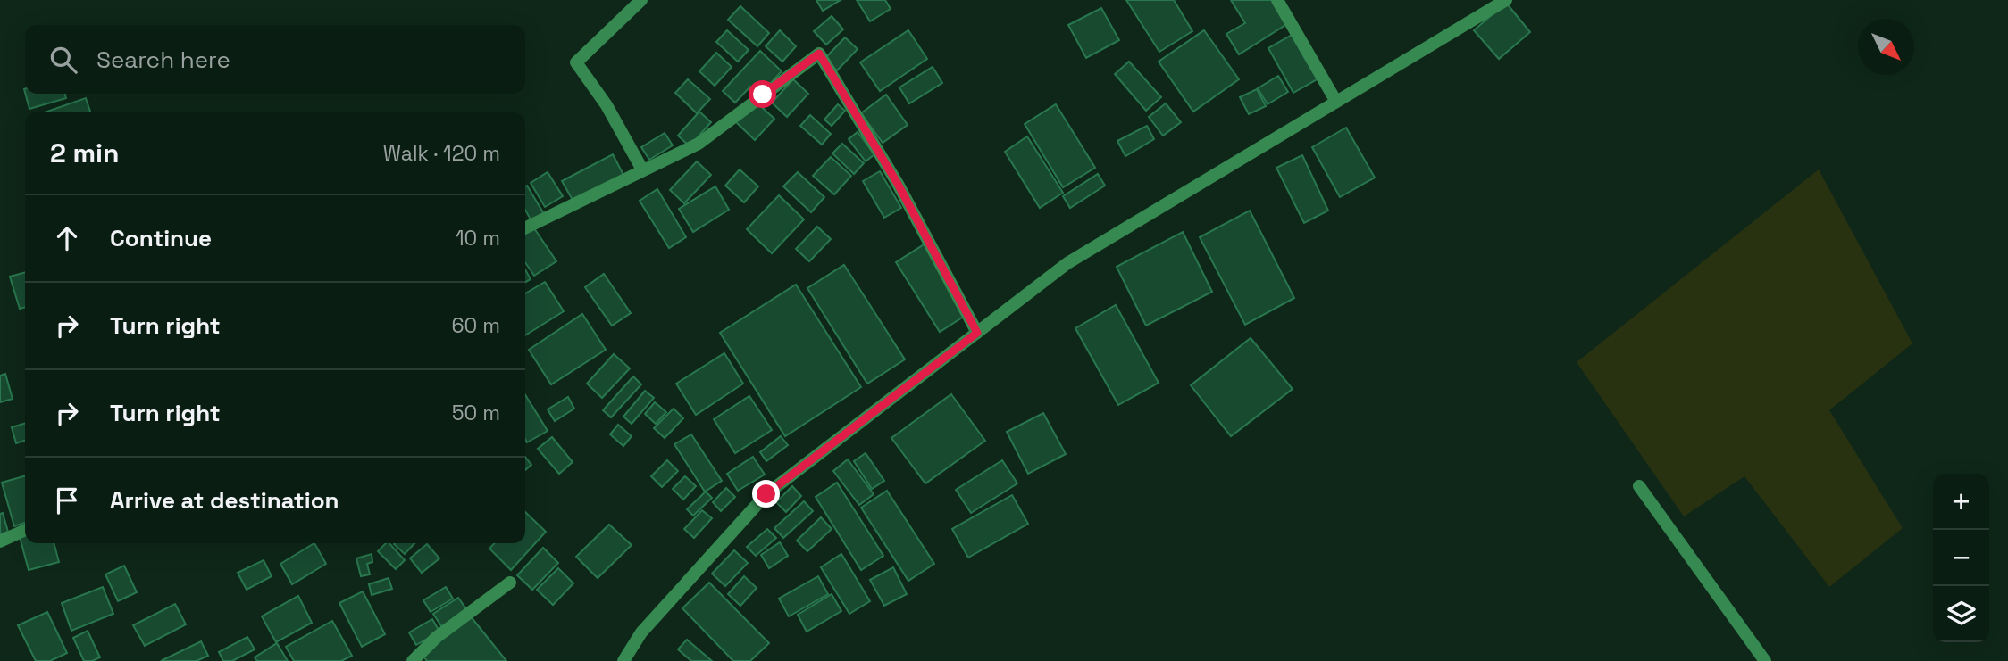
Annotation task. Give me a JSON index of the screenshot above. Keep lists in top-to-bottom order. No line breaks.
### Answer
{"north":"bottom right","page":{"search":"Search here","heading":["2 min","Walk · 120 m"],"list":[["Continue","10 m"],["Turn right","60 m"],["Turn right","50 m"],"Arrive at destination"],"map_buttons":["+","−"]}}
